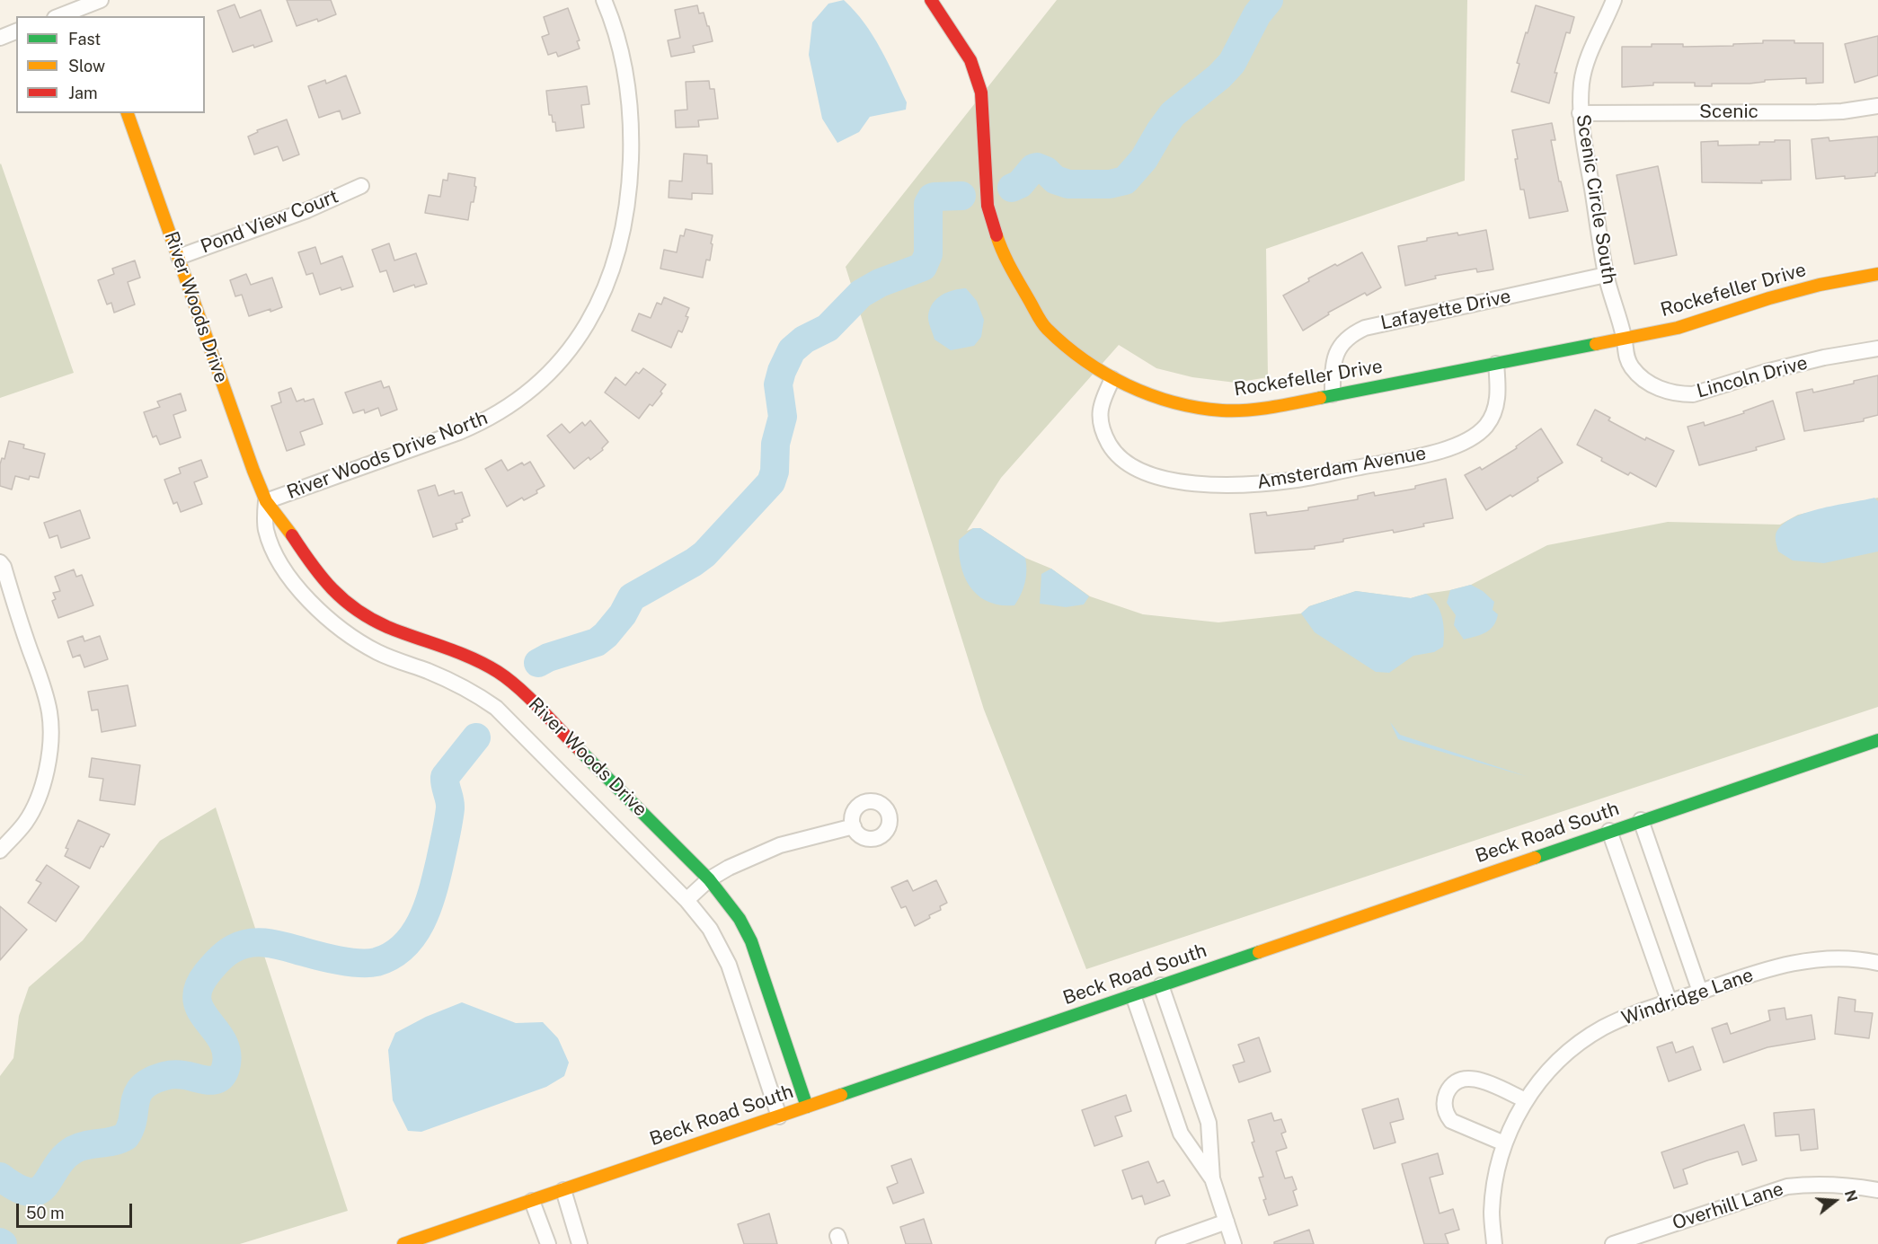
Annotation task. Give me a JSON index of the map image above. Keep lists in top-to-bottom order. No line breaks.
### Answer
{"streets":{"street":["Scenic","Scenic Circle South","Pond View Court","Rockefeller Drive","River Woods Drive","Lafayette Drive","Lincoln Drive","River Woods Drive North","Amsterdam Avenue","Beck Road South","Windridge Lane","Overhill Lane"]},"crossings":[["Scenic","Scenic Circle South"],["Scenic Circle South","Rockefeller Drive"],["Scenic Circle South","Lafayette Drive"],["Scenic Circle South","Lincoln Drive"],["Pond View Court","River Woods Drive"],["Rockefeller Drive","Lafayette Drive"],["Rockefeller Drive","Lincoln Drive"],["Rockefeller Drive","Amsterdam Avenue"],["River Woods Drive","River Woods Drive North"],["River Woods Drive","Beck Road South"]],"legend":["Fast","Slow","Jam"],"scale_bar":"50 m","north":"right"}
